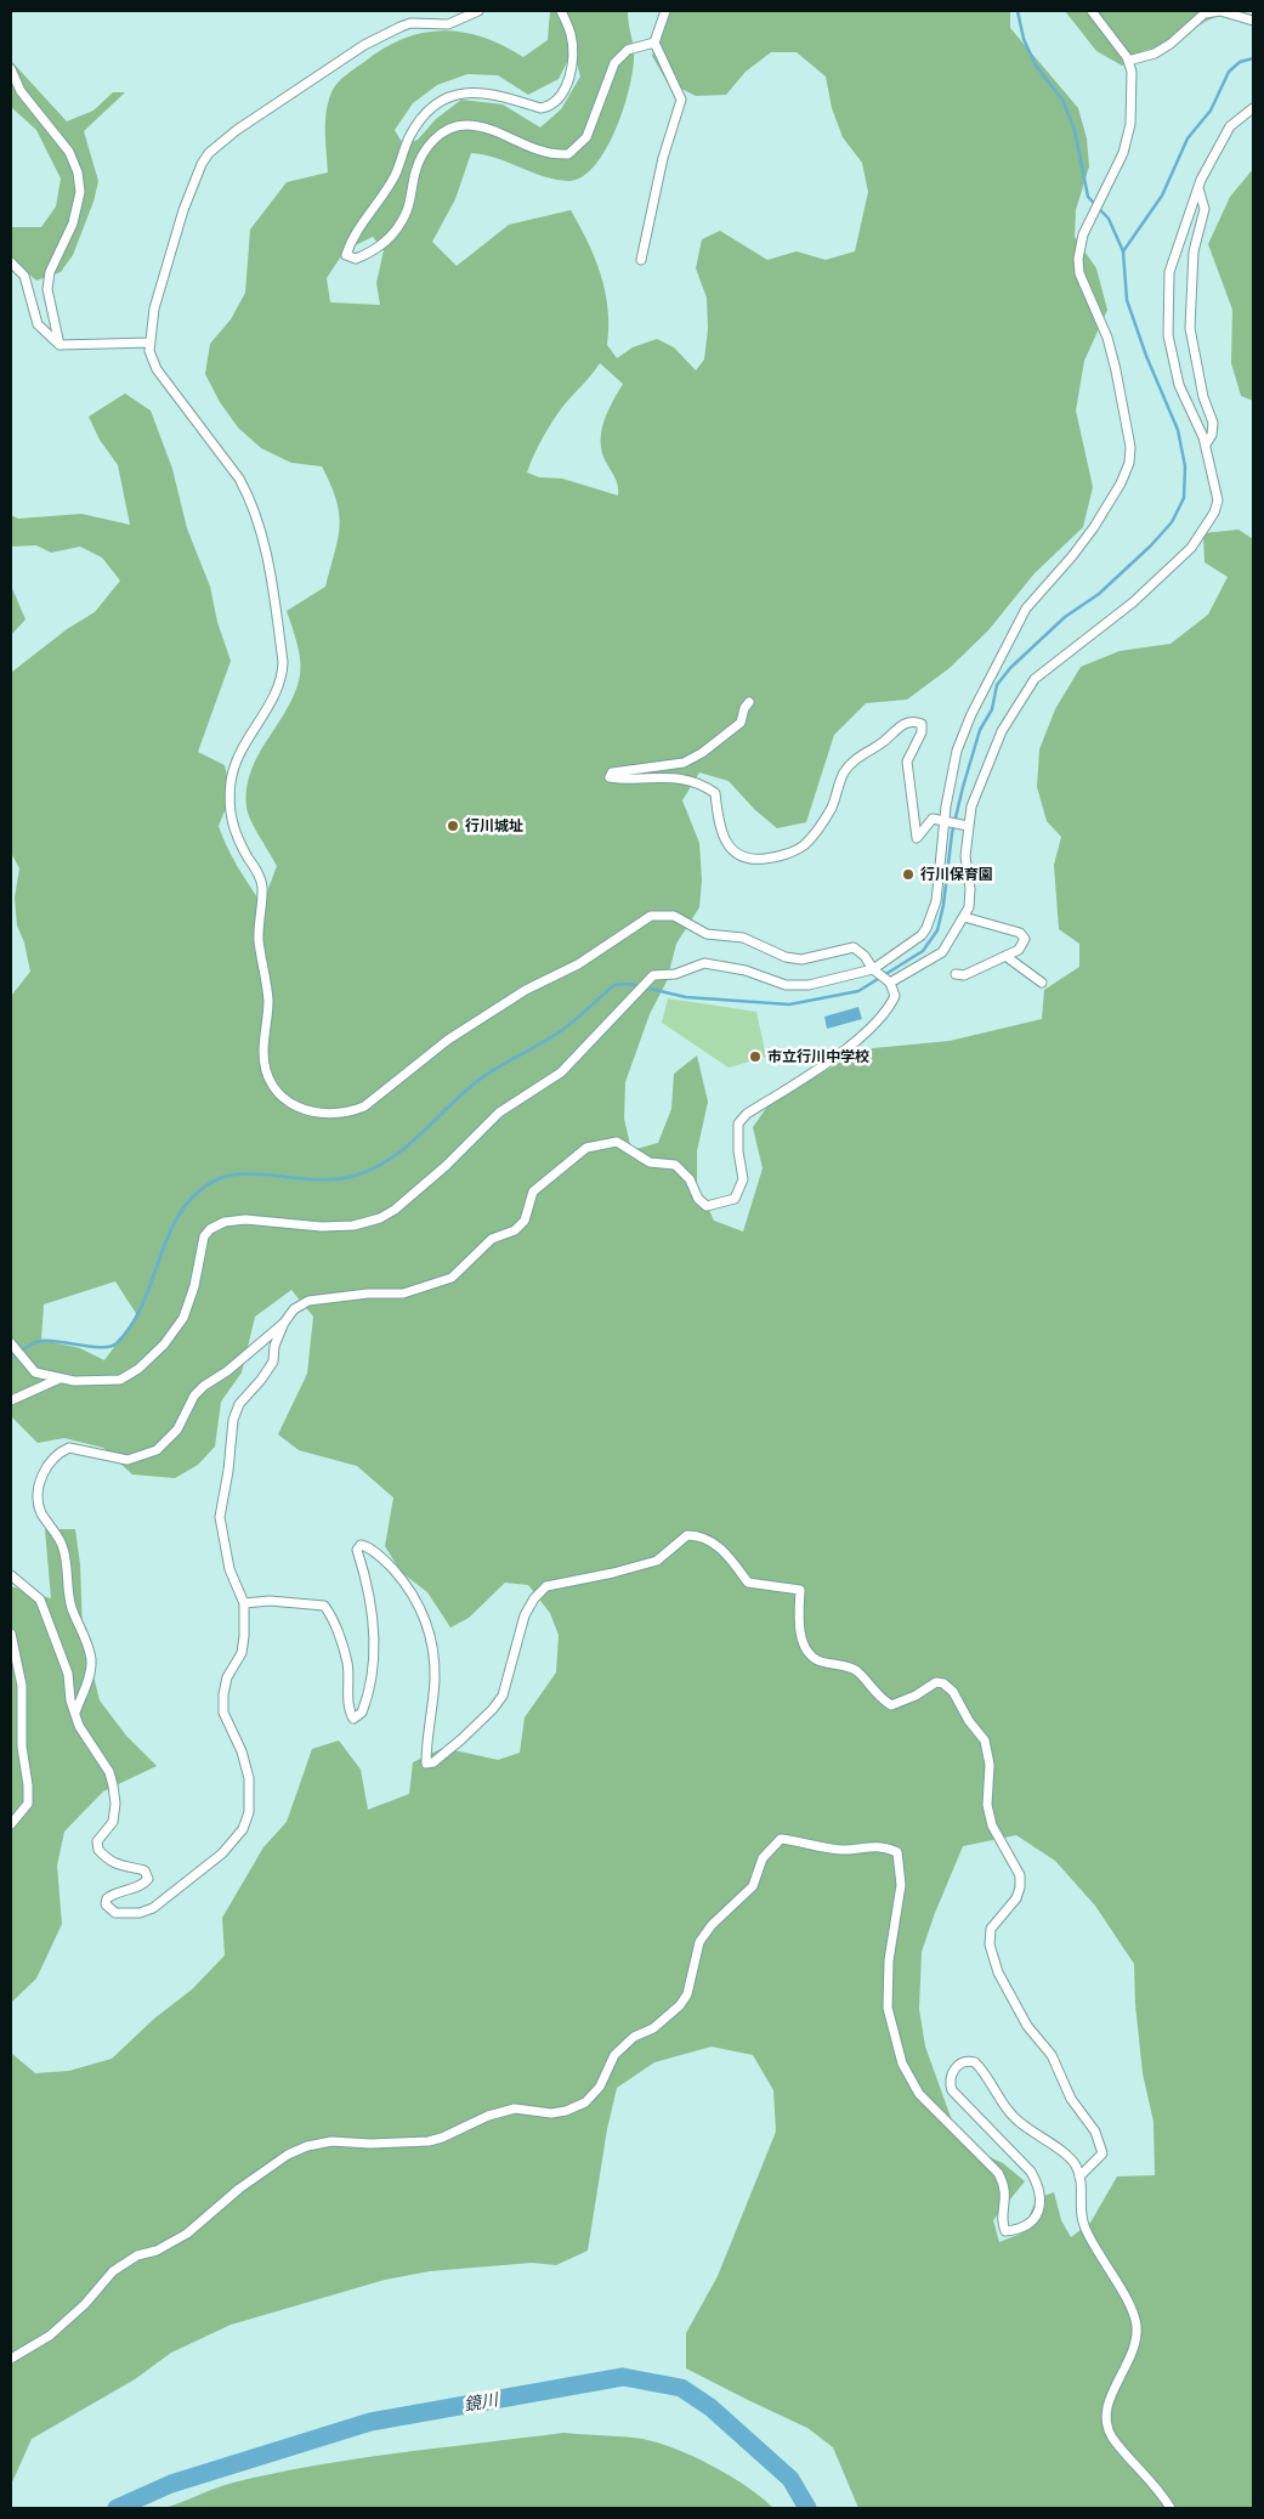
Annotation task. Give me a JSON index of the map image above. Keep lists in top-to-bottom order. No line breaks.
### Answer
{"water":["鏡川"],"places":["行川城址","行川保育園","市立行川中学校"]}
